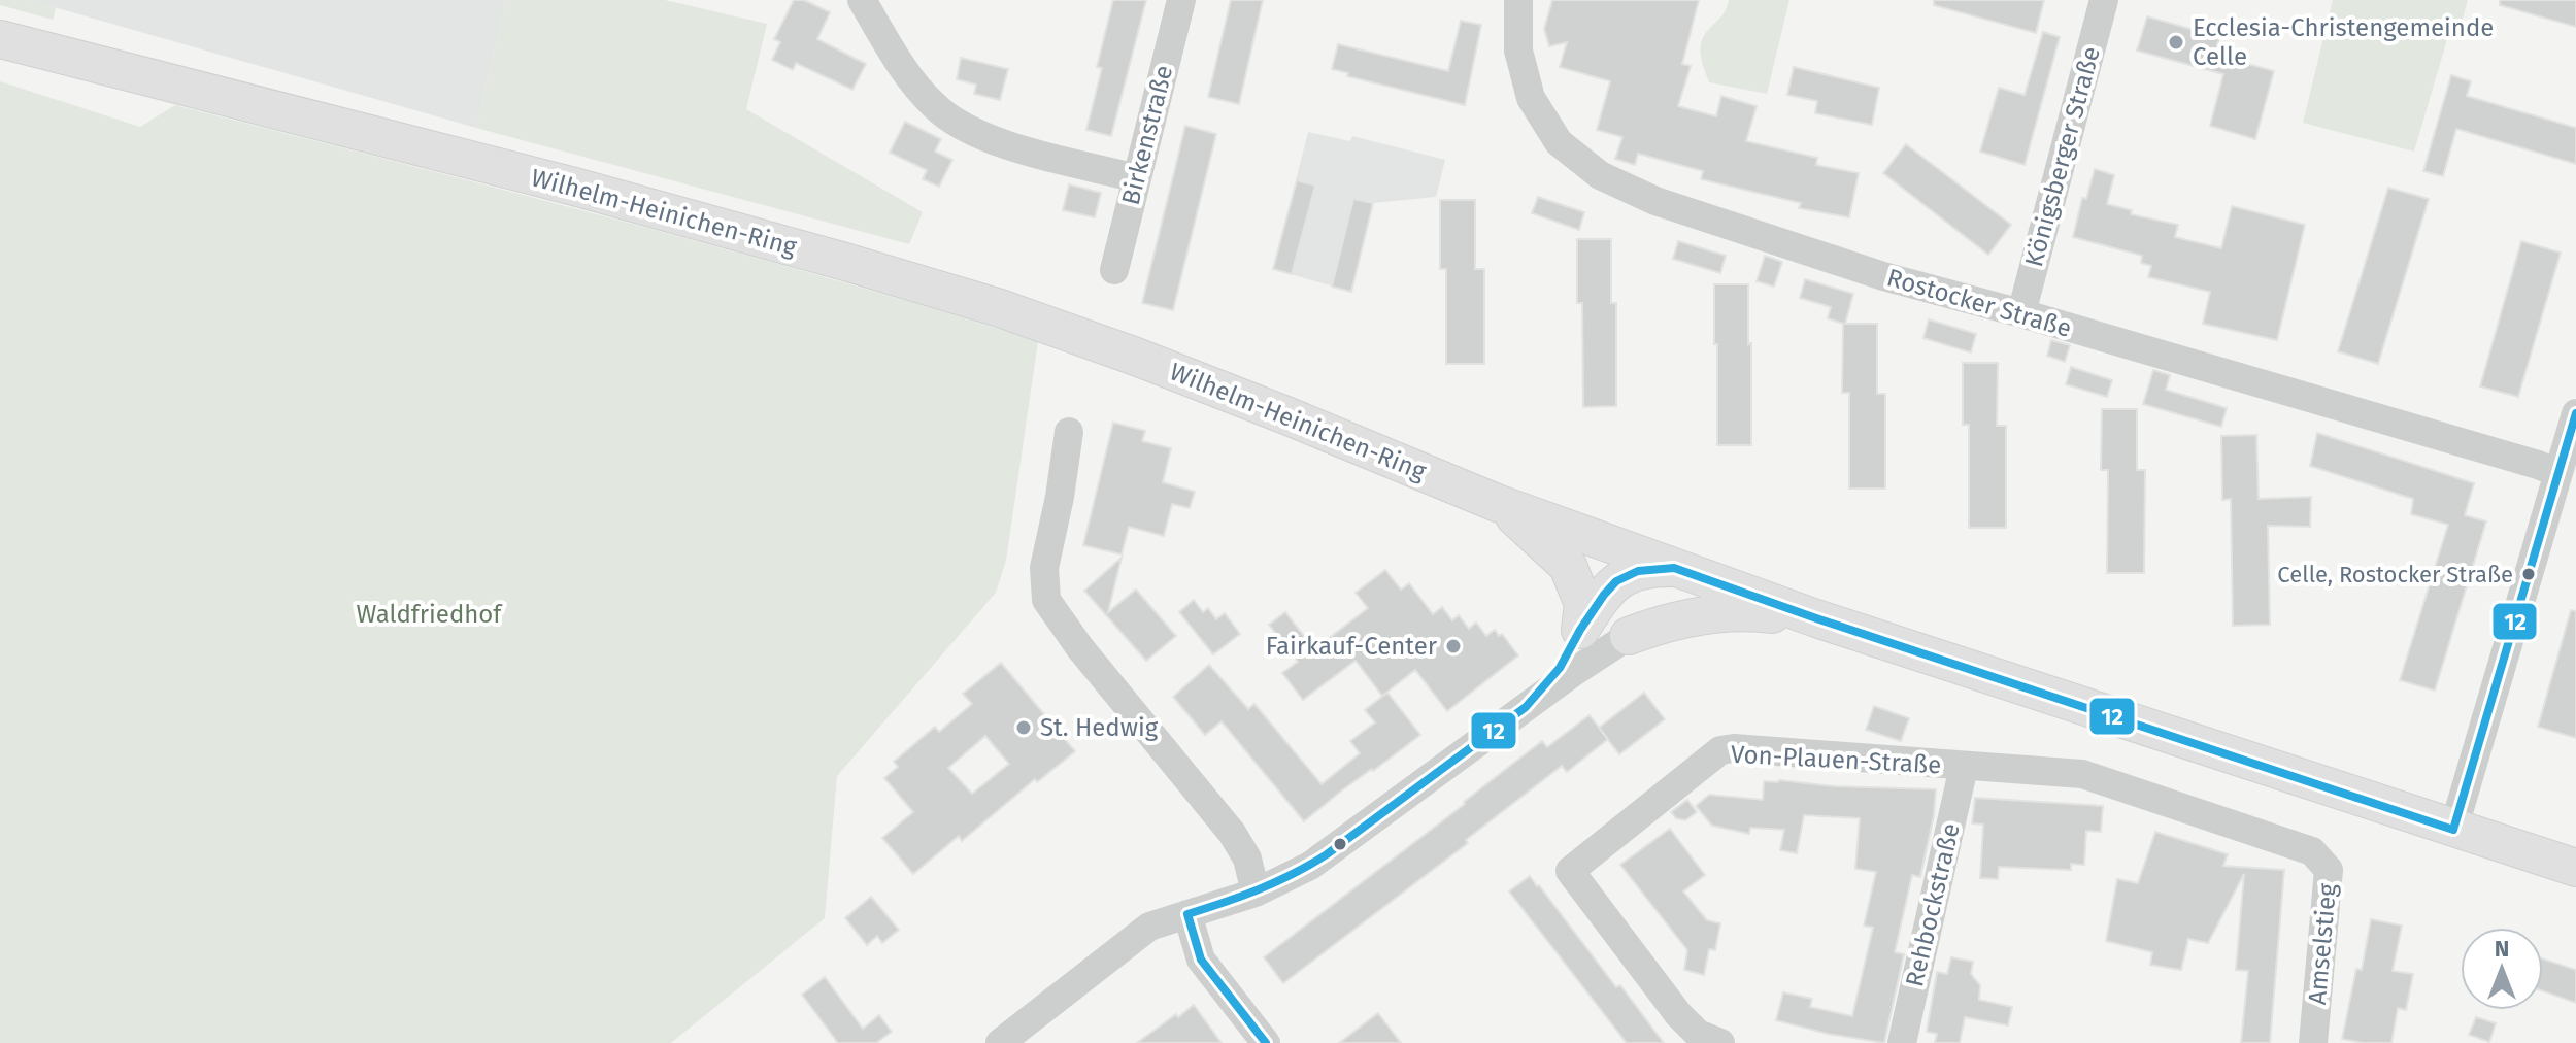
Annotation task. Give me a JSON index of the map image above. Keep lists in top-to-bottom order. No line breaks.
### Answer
{"streets":{"main road":["Wilhelm-Heinichen-Ring"],"street":["Birkenstraße","Königsberger Straße","Rostocker Straße","Von-Plauen-Straße","Rehbockstraße","Amselstieg"]},"crossings":[["Königsberger Straße","Rostocker Straße"],["Von-Plauen-Straße","Rehbockstraße"],["Von-Plauen-Straße","Amselstieg"]],"parks":["Waldfriedhof"],"places":["Ecclesia-Christengemeinde Celle","Celle, Rostocker Straße","Fairkauf-Center","St. Hedwig"],"lines":["transit line 12"],"north":"top"}
